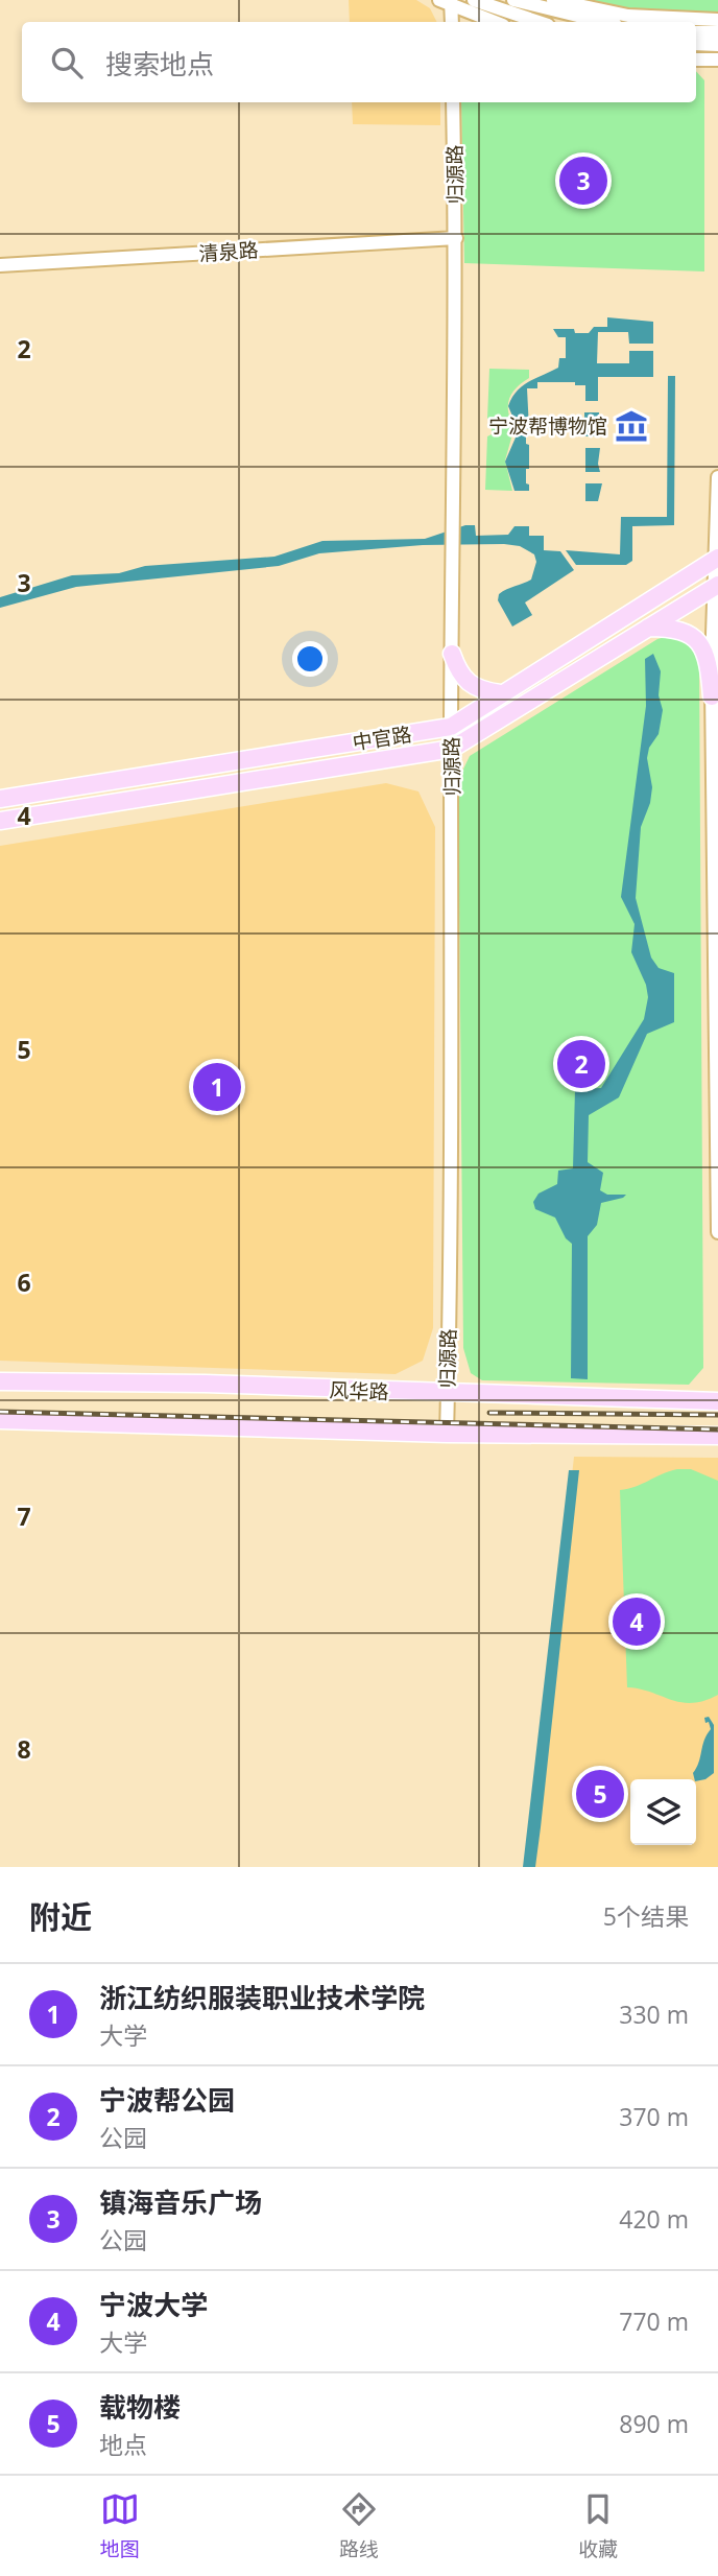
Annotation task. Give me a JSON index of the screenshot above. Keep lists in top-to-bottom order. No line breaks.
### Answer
{"streets":{"main road":["中官路","风华路"],"street":["归源路","清泉路"]},"crossings":[["归源路","清泉路"],["归源路","中官路"],["归源路","风华路"]],"places":{"museum":["宁波帮博物馆"]},"page":{"search":"搜索地点","pins":["3","2","1","4","5"],"heading":["附近","5个结果"],"list":[{"mark":"1","name":"浙江纺织服装职业技术学院","note":"大学","value":"330 m"},{"mark":"2","name":"宁波帮公园","note":"公园","value":"370 m"},{"mark":"3","name":"镇海音乐广场","note":"公园","value":"420 m"},{"mark":"4","name":"宁波大学","note":"大学","value":"770 m"},{"mark":"5","name":"载物楼","note":"地点","value":"890 m"}],"nav":["地图","路线","收藏"]},"grid":{"rows":["2","3","4","5","6","7","8"]}}
